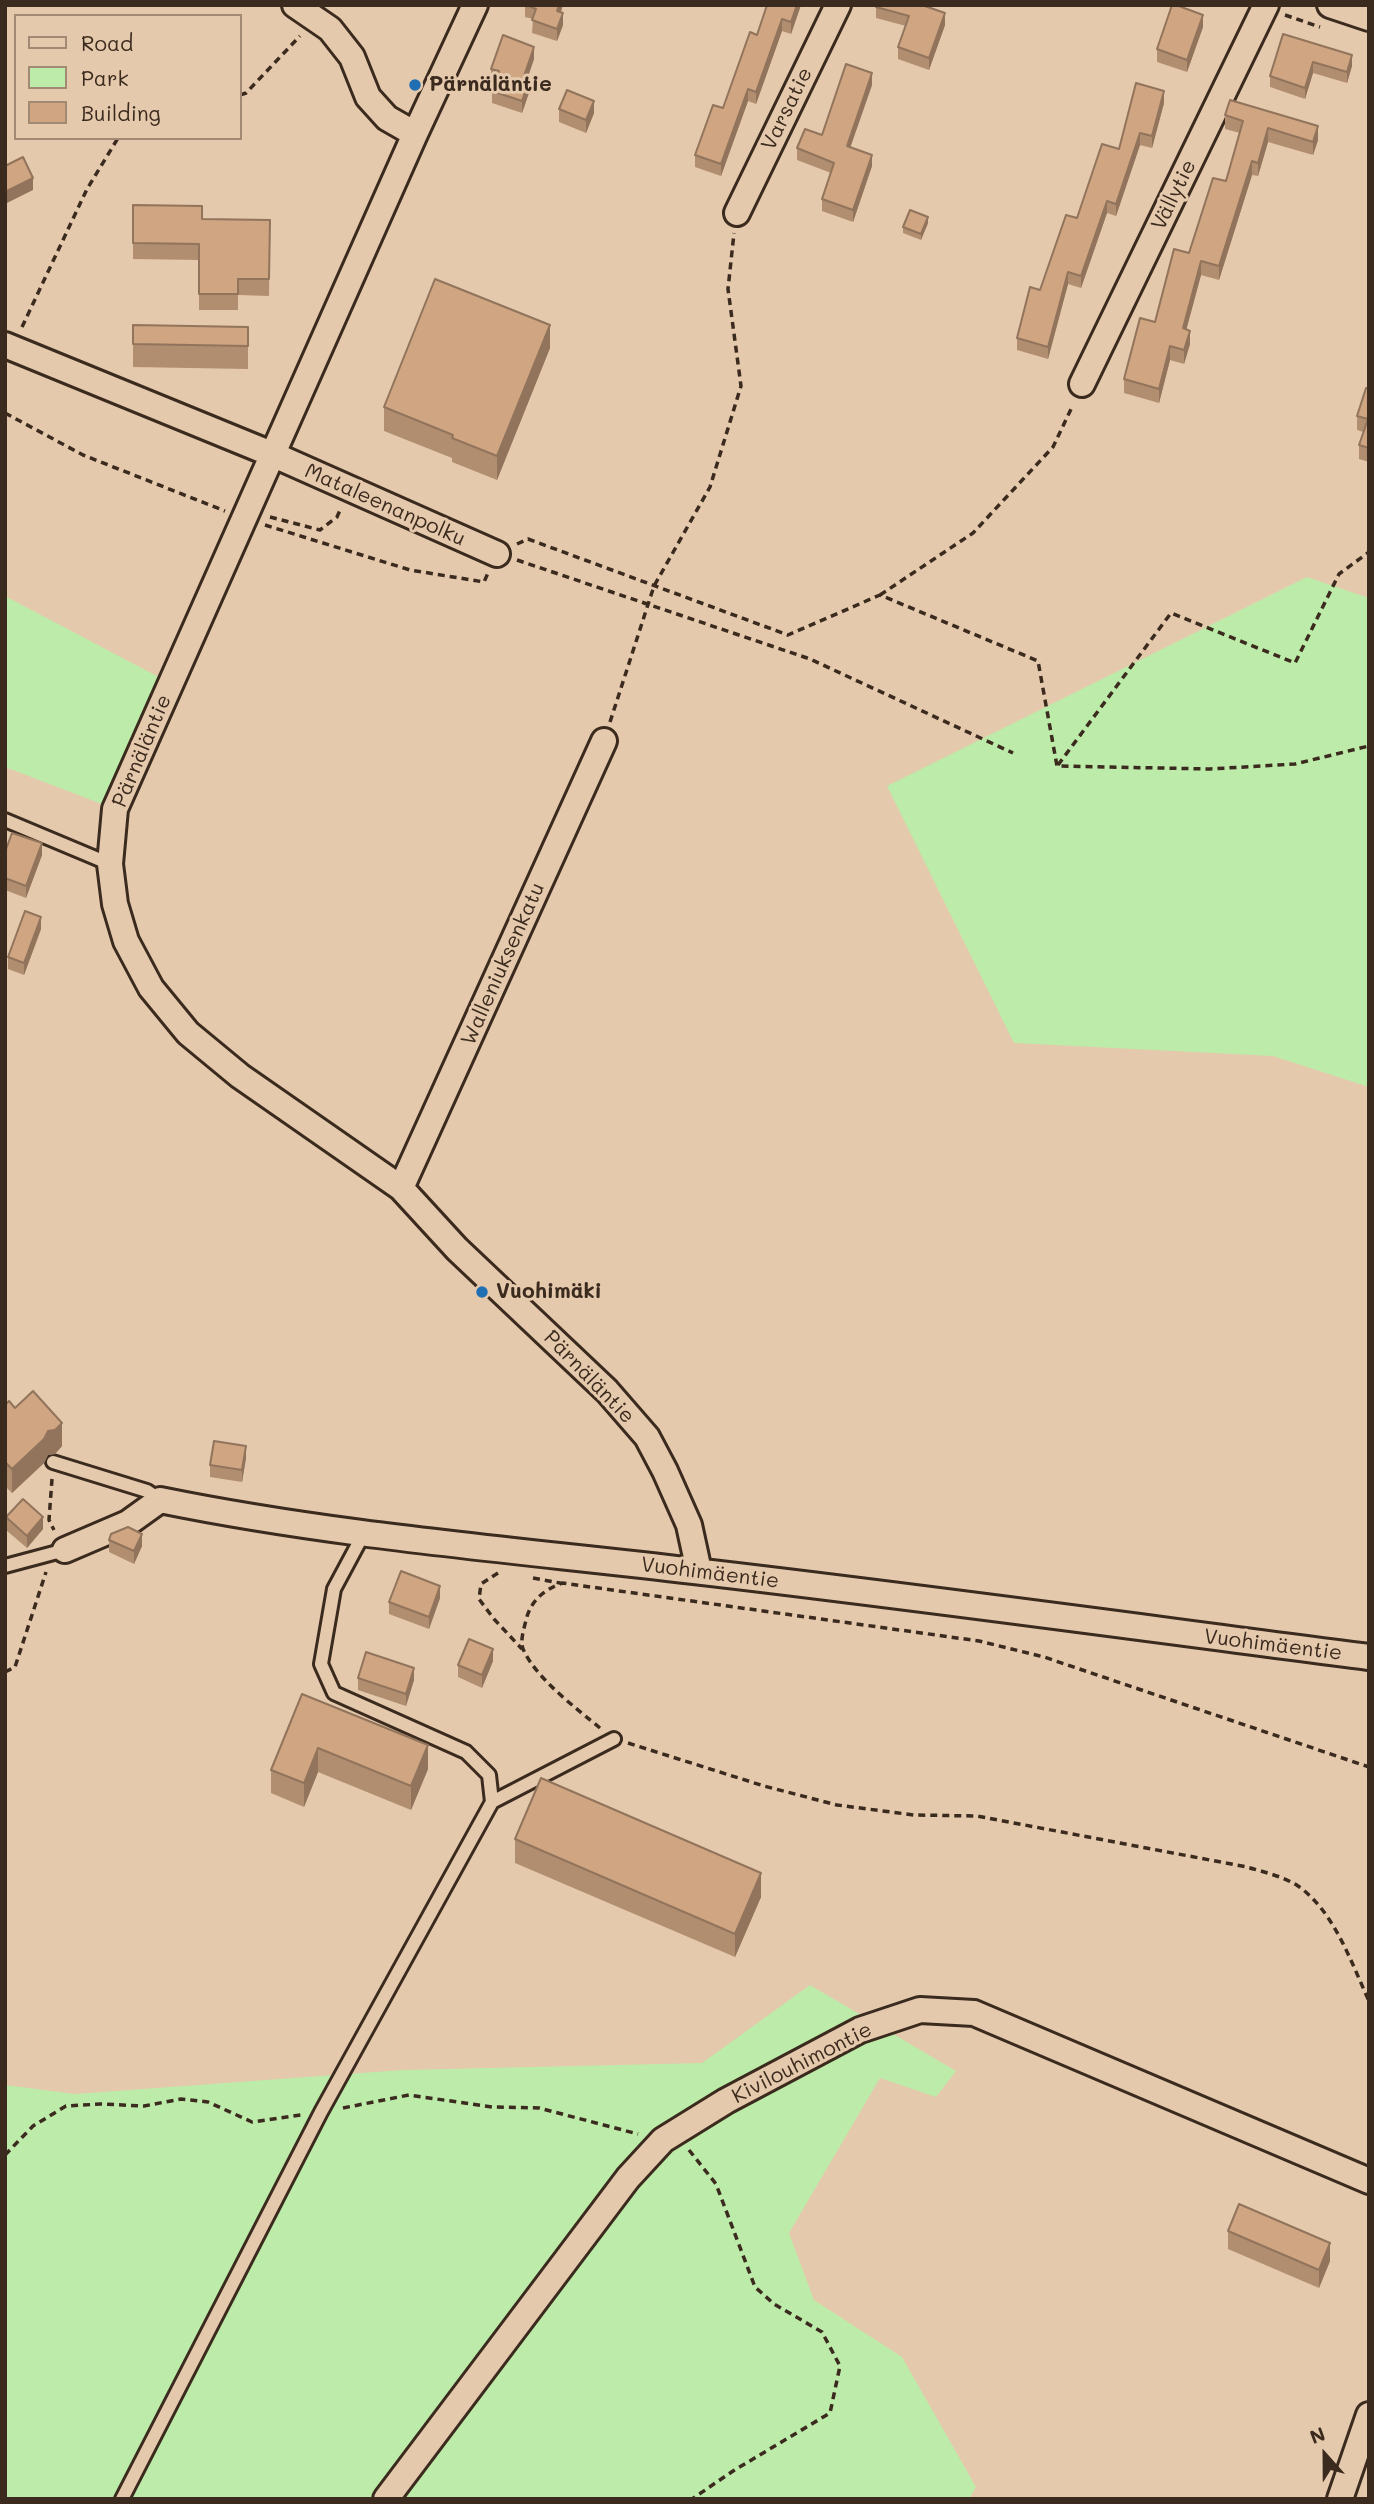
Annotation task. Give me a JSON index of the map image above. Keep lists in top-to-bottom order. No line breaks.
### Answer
{"streets":{"street":["Varsatie","Vällytie","Mataleenanpolku","Pärnäläntie","Walleniuksenkatu","Vuohimäentie","Kivilouhimontie"]},"crossings":[["Mataleenanpolku","Pärnäläntie"],["Pärnäläntie","Walleniuksenkatu"],["Pärnäläntie","Vuohimäentie"]],"places":["Pärnäläntie","Vuohimäki"],"legend":["Road","Park","Building"],"north":"top"}
